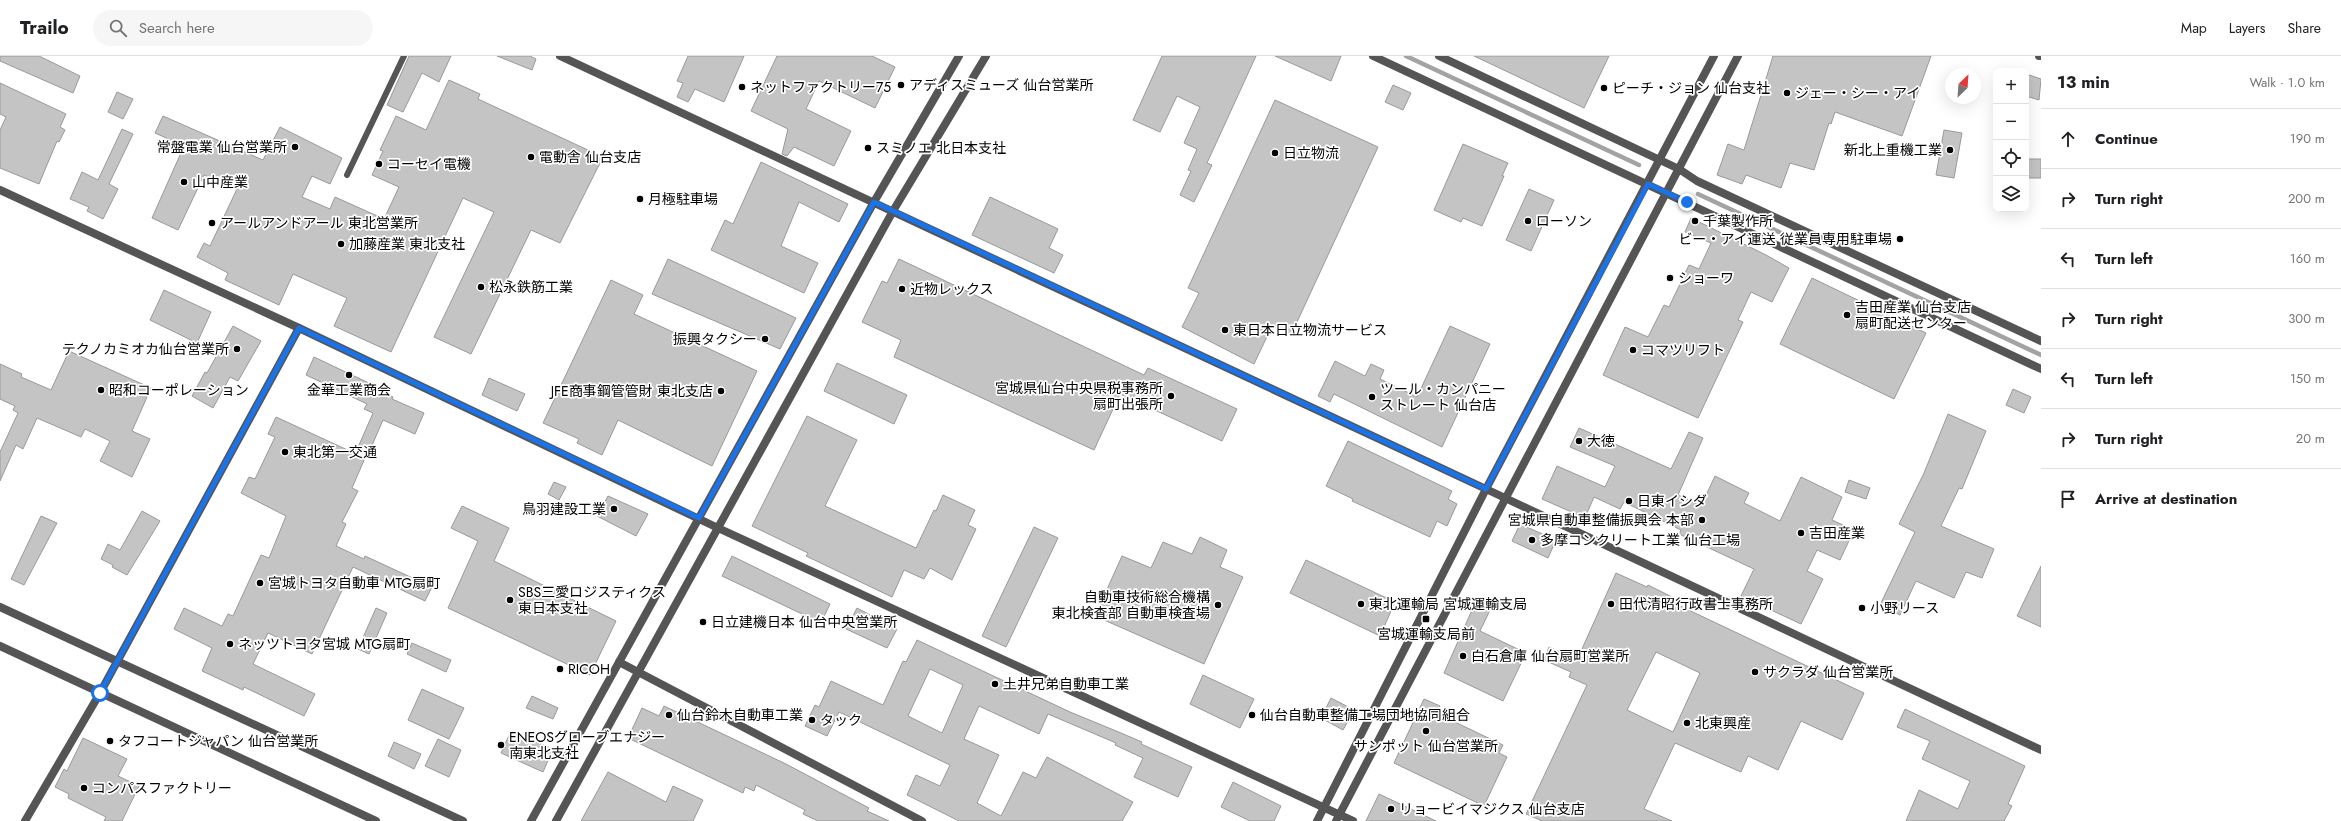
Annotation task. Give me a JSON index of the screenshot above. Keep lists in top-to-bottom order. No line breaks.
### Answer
{"places":{"other":["アディスミューズ 仙台営業所","ネットファクトリー75","ピーチ・ジョン 仙台支社","ジェー・シー・アイ","常盤電業 仙台営業所","スミノエ 北日本支社","新北上重機工業","日立物流","電動舎 仙台支店","コーセイ電機","山中産業","月極駐車場","ローソン","千葉製作所","アールアンドアール 東北営業所","ビー・アイ運送 従業員専用駐車場","加藤産業 東北支社","ショーワ","松永鉄筋工業","近物レックス","吉田産業 仙台支店 扇町配送センター","東日本日立物流サービス","振興タクシー","テクノカミオカ仙台営業所","コマツリフト","金華工業商会","昭和コーポレーション","JFE商事鋼管管財 東北支店","宮城県仙台中央県税事務所 扇町出張所","ツール・カンパニー ストレート 仙台店","大徳","東北第一交通","日東イシダ","鳥羽建設工業","宮城県自動車整備振興会 本部","吉田産業","多摩コンクリート工業 仙台工場","宮城トヨタ自動車 MTG扇町","SBS三愛ロジスティクス 東日本支社","東北運輸局 宮城運輸支局","田代清昭行政書士事務所","自動車技術総合機構 東北検査部 自動車検査場","小野リース","日立建機日本 仙台中央営業所","ネッツトヨタ宮城 MTG扇町","白石倉庫 仙台扇町営業所","RICOH","サクラダ 仙台営業所","土井兄弟自動車工業","仙台鈴木自動車工業","仙台自動車整備工場団地協同組合","タック","北東興産","サンポット 仙台営業所","タフコートジャパン 仙台営業所","ENEOSグローブエナジー 南東北支社","コンパスファクトリー","リョービイマジクス 仙台支店"],"transit":["宮城運輸支局前"]},"north":"top right","page":{"header":"Trailo","search":"Search here","nav":["Map","Layers","Share"],"heading":["13 min","Walk · 1.0 km"],"map_buttons":["+","−"],"list":[["Continue","190 m"],["Turn right","200 m"],["Turn left","160 m"],["Turn right","300 m"],["Turn left","150 m"],["Turn right","20 m"],"Arrive at destination"]}}
